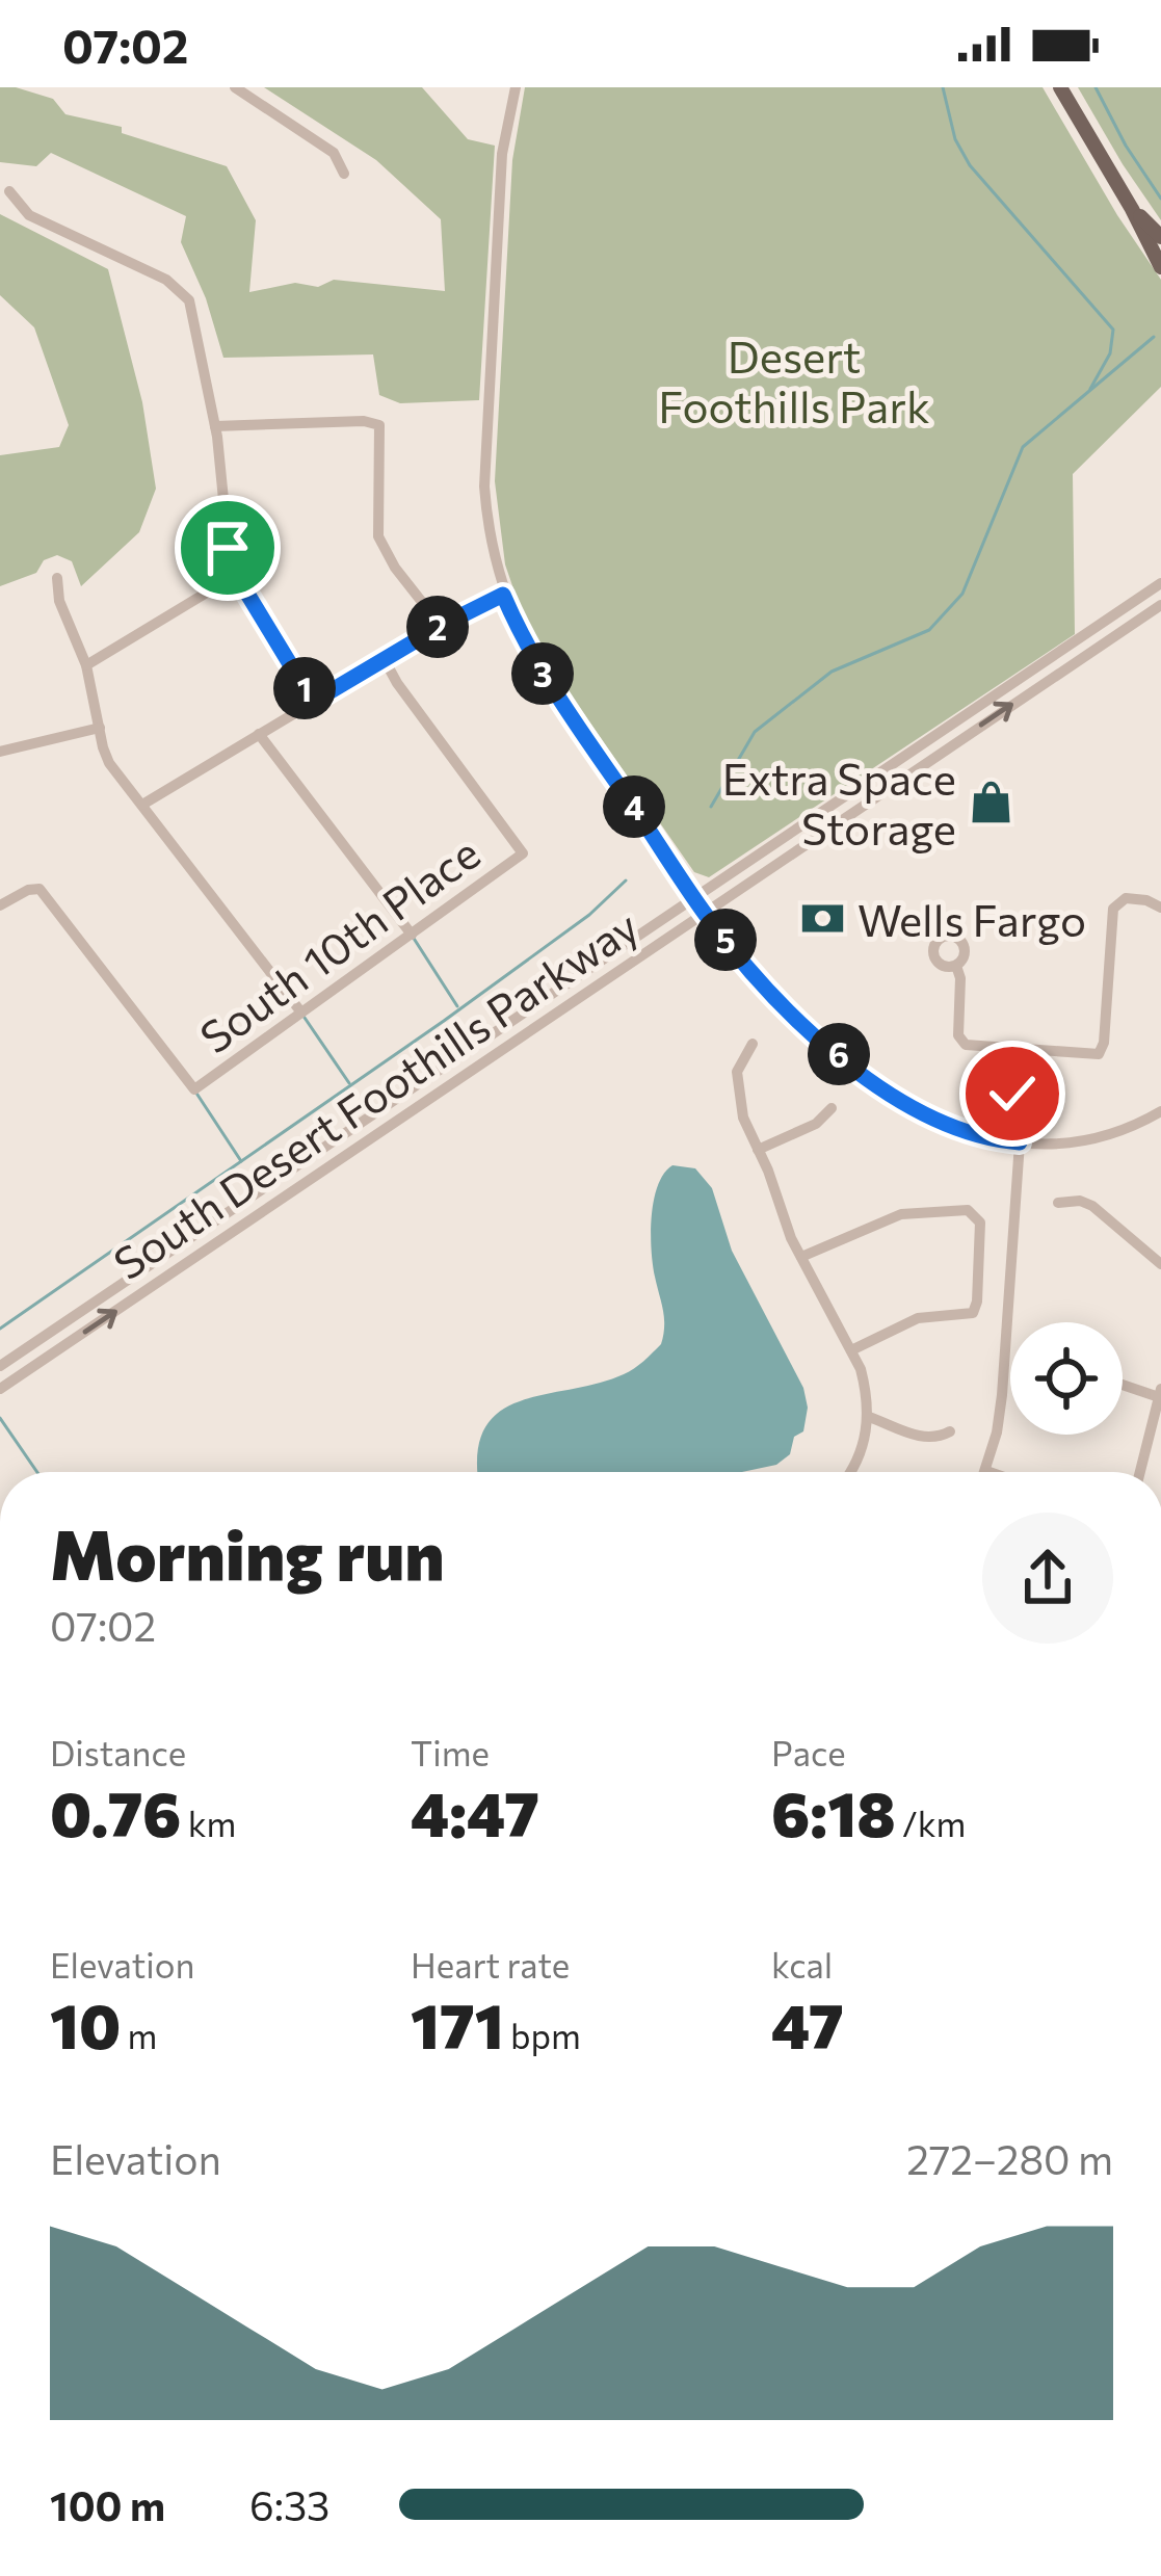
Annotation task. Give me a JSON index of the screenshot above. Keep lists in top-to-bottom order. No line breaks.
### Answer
{"streets":{"street":["South 10th Place","South Desert Foothills Parkway"]},"parks":["Desert Foothills Park"],"places":{"shop":["Extra Space Storage"],"bank":["Wells Fargo"]},"page":{"status":"07:02","pins":["2","3","1","4","5","6"],"heading":["Morning run","07:02"],"stats":[["Distance","0.76 km"],["Time","4:47"],["Pace","6:18 /km"],["Elevation","10 m"],["Heart rate","171 bpm"],["kcal","47"]],"chart":["Elevation","272–280 m"],"list":[{"name":"100 m","note":"6:33"}]}}
